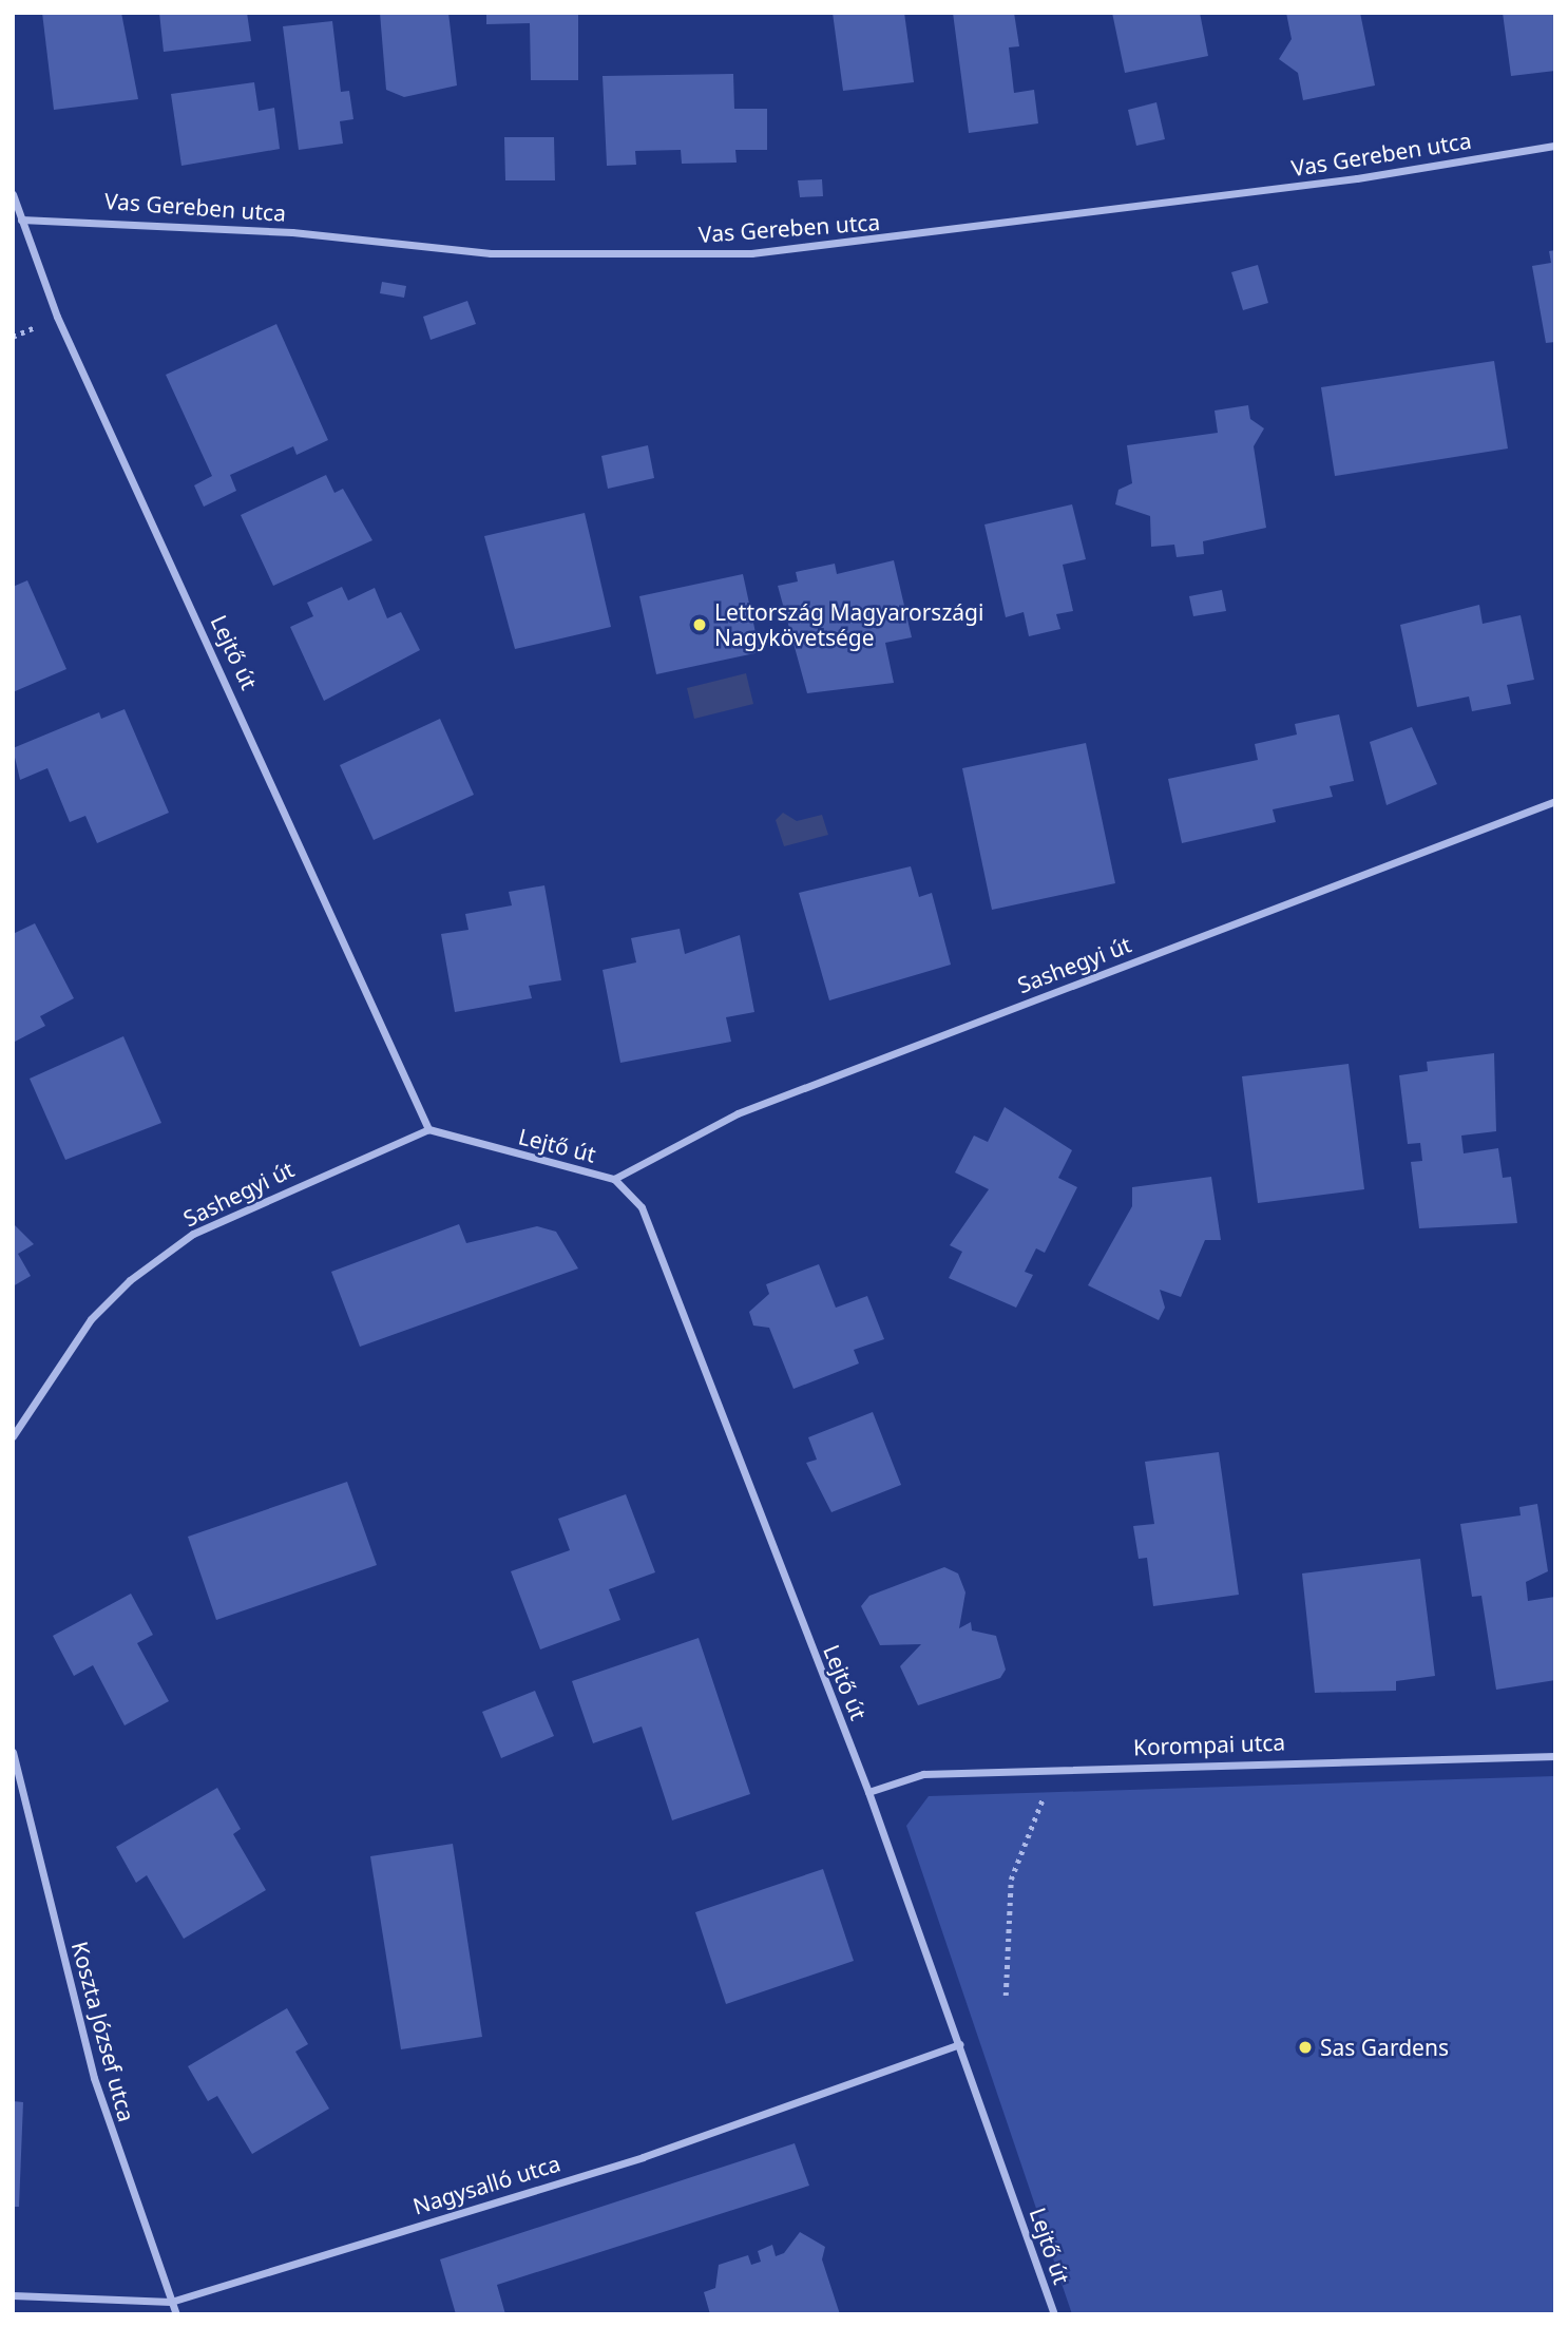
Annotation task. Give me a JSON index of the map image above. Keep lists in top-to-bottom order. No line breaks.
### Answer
{"streets":{"street":["Vas Gereben utca","Lejtő út","Sashegyi út","Korompai utca","Koszta József utca","Nagysalló utca"]},"crossings":[["Vas Gereben utca","Lejtő út"],["Lejtő út","Sashegyi út"],["Lejtő út","Korompai utca"],["Lejtő út","Nagysalló utca"],["Koszta József utca","Nagysalló utca"]],"places":["Lettország Magyarországi Nagykövetsége","Sas Gardens"]}
